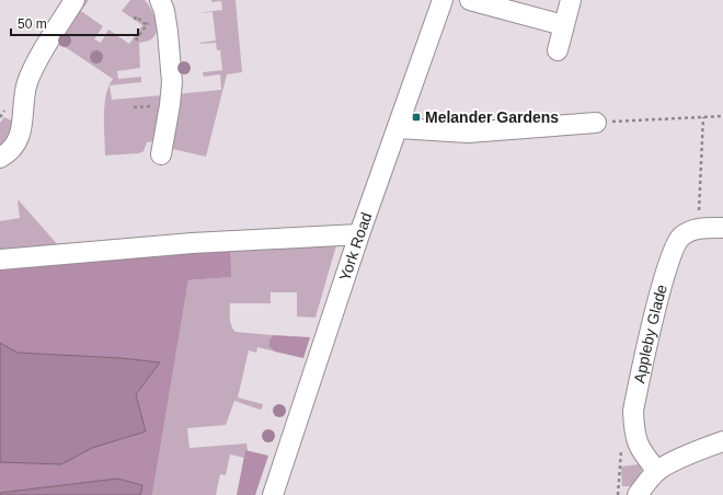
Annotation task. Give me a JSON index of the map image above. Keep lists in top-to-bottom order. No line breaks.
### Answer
{"streets":{"street":["York Road","Appleby Glade"]},"places":{"transit":["Melander Gardens"]},"scale_bar":"50 m"}
